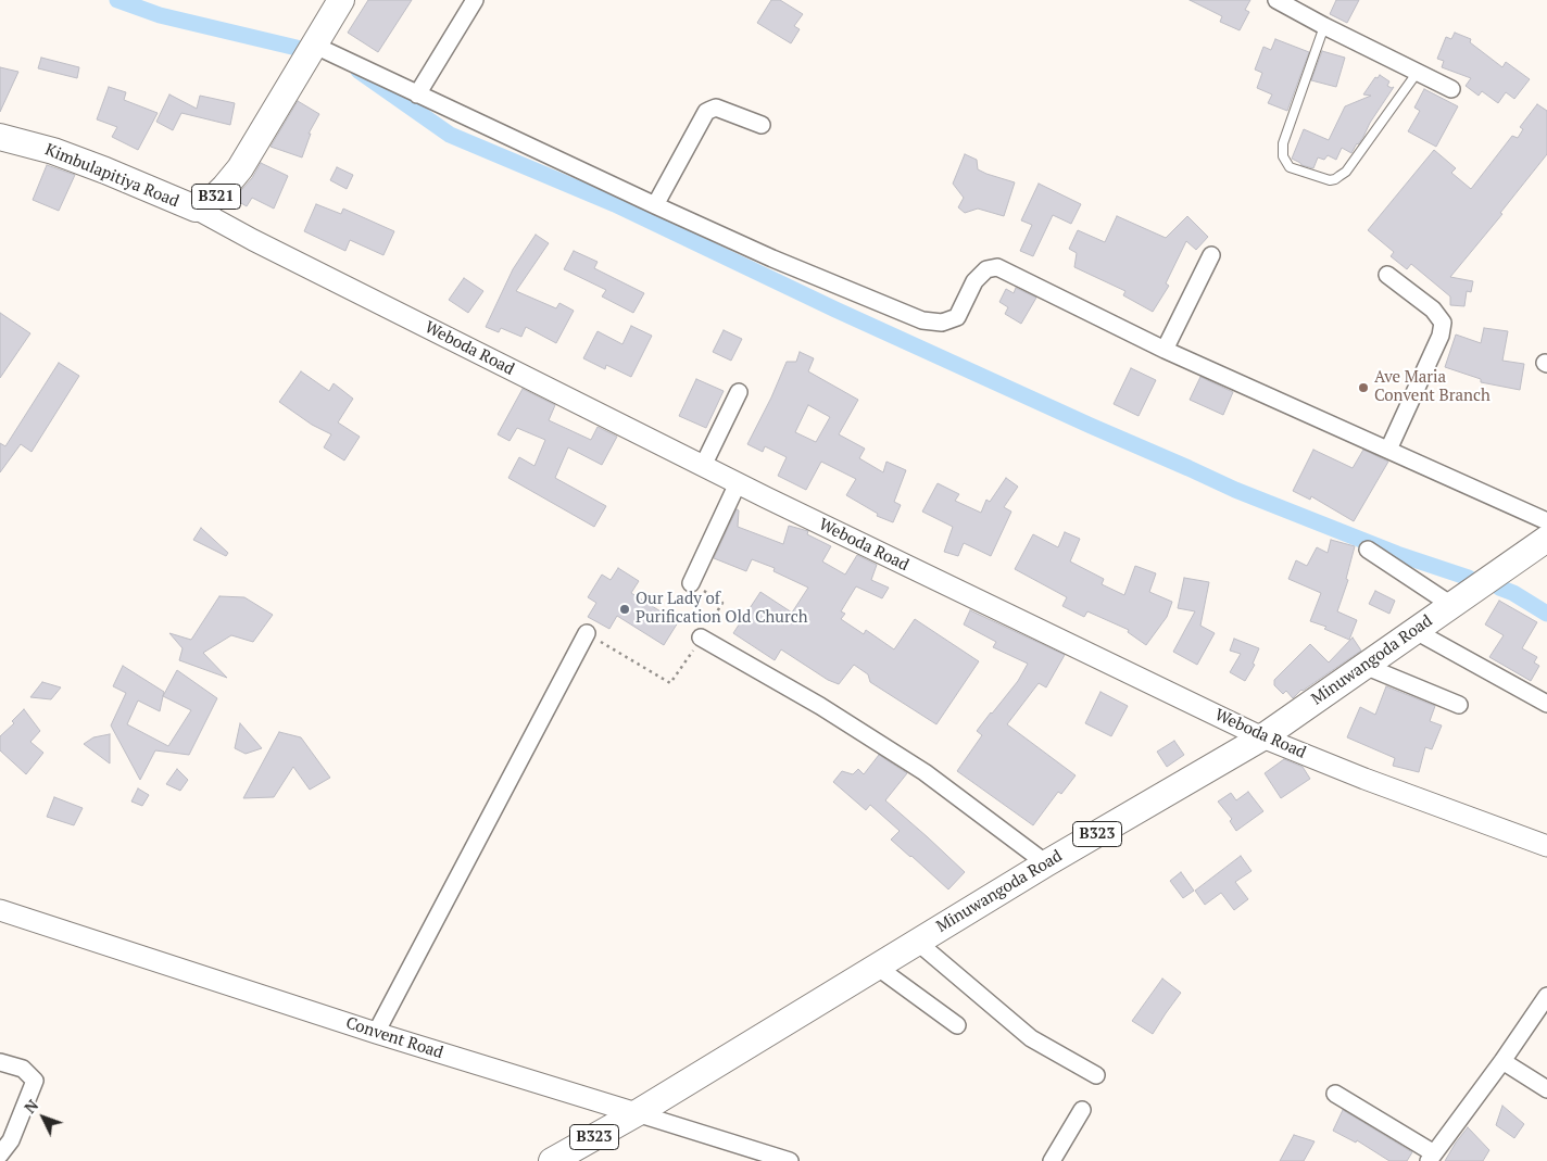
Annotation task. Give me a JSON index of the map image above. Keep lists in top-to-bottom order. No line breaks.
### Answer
{"streets":{"main road":["Kimbulapitiya Road","B321","Minuwangoda Road","B323"],"street":["Weboda Road","Convent Road"]},"crossings":[["Kimbulapitiya Road","Weboda Road"],["Weboda Road","Minuwangoda Road"],["Minuwangoda Road","Convent Road"]],"places":["Ave Maria Convent Branch","Our Lady of Purification Old Church"],"north":"top left"}
